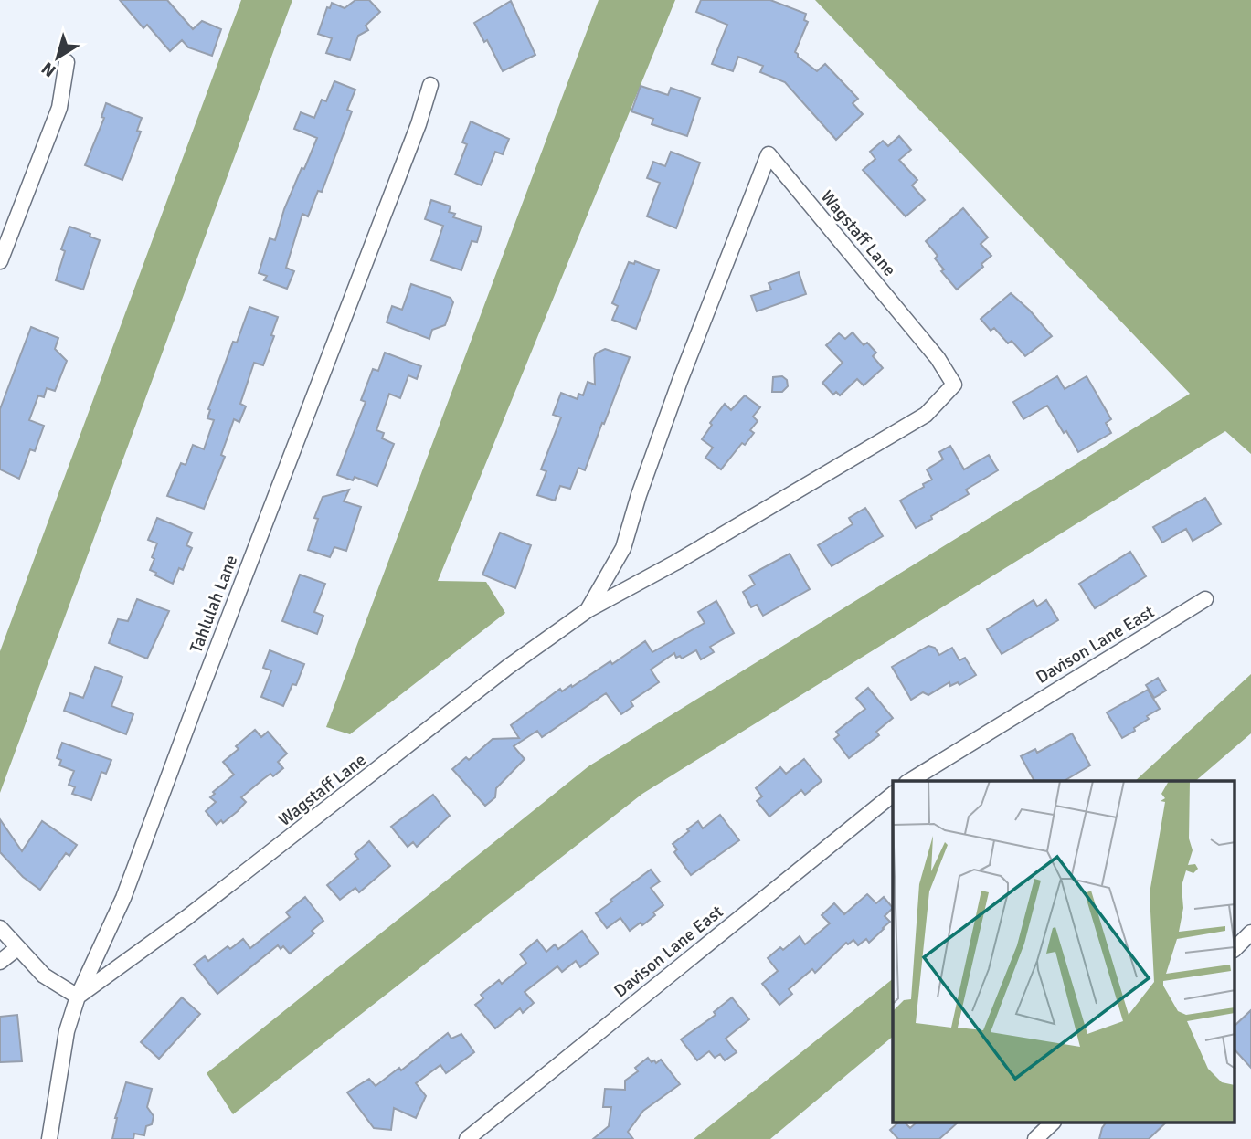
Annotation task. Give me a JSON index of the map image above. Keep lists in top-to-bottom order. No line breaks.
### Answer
{"streets":{"street":["Wagstaff Lane","Tahlulah Lane","Davison Lane East"]},"crossings":[["Wagstaff Lane","Tahlulah Lane"]],"north":"bottom left"}
